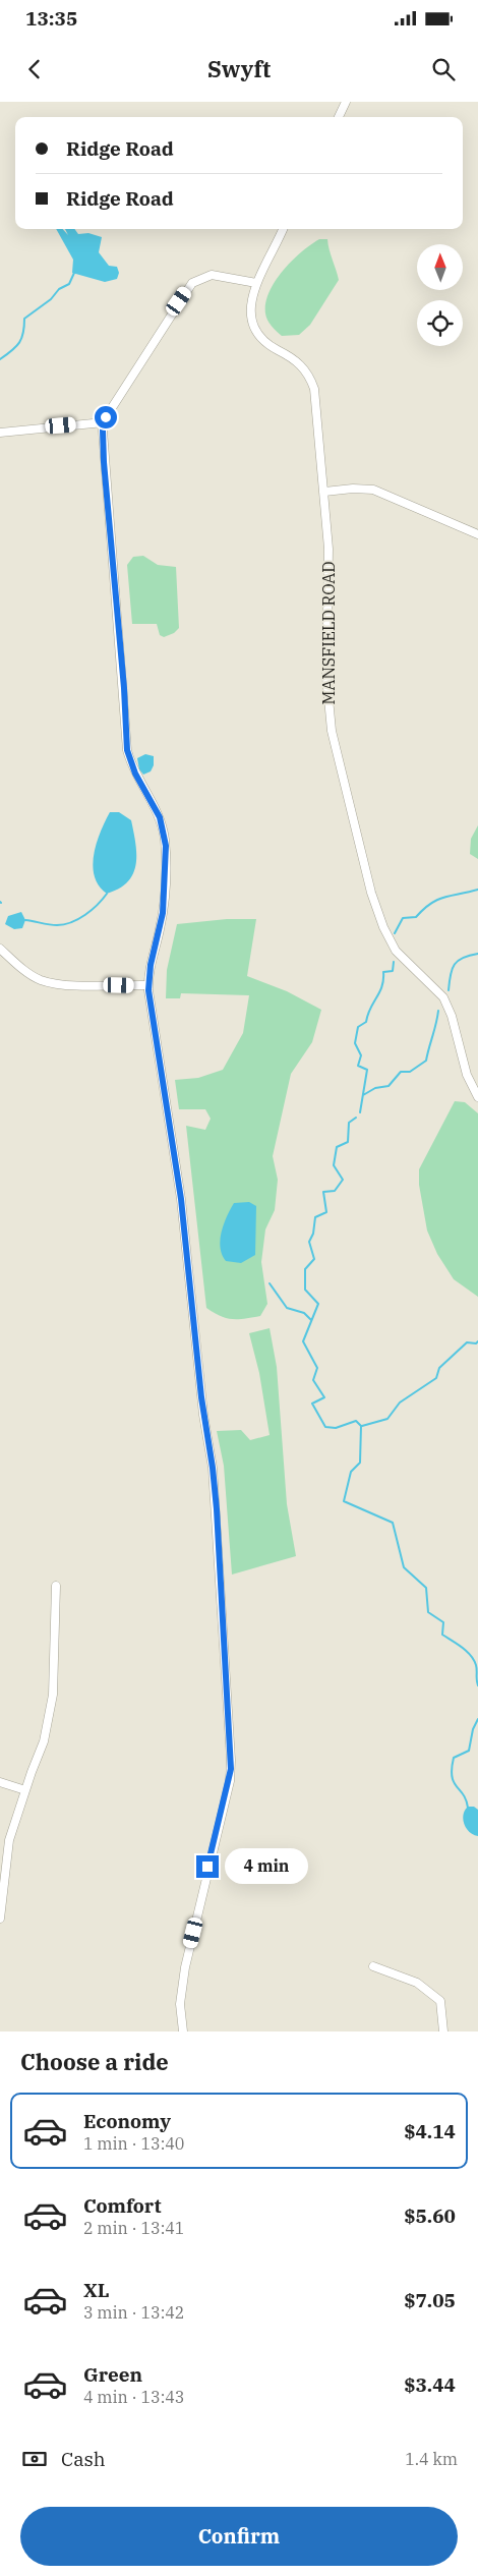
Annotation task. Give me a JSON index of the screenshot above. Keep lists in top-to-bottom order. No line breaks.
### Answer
{"streets":{"street":["MANSFIELD ROAD"]},"north":"top","page":{"status":"13:35","header":"Swyft","banner":["Ridge Road","Ridge Road"],"bubble":"4 min","heading":"Choose a ride","list":[{"name":"Economy","note":"1 min · 13:40","value":"$4.14"},{"name":"Comfort","note":"2 min · 13:41","value":"$5.60"},{"name":"XL","note":"3 min · 13:42","value":"$7.05"},{"name":"Green","note":"4 min · 13:43","value":"$3.44"}],"pay":["Cash","1.4 km"],"buttons":"Confirm"}}
